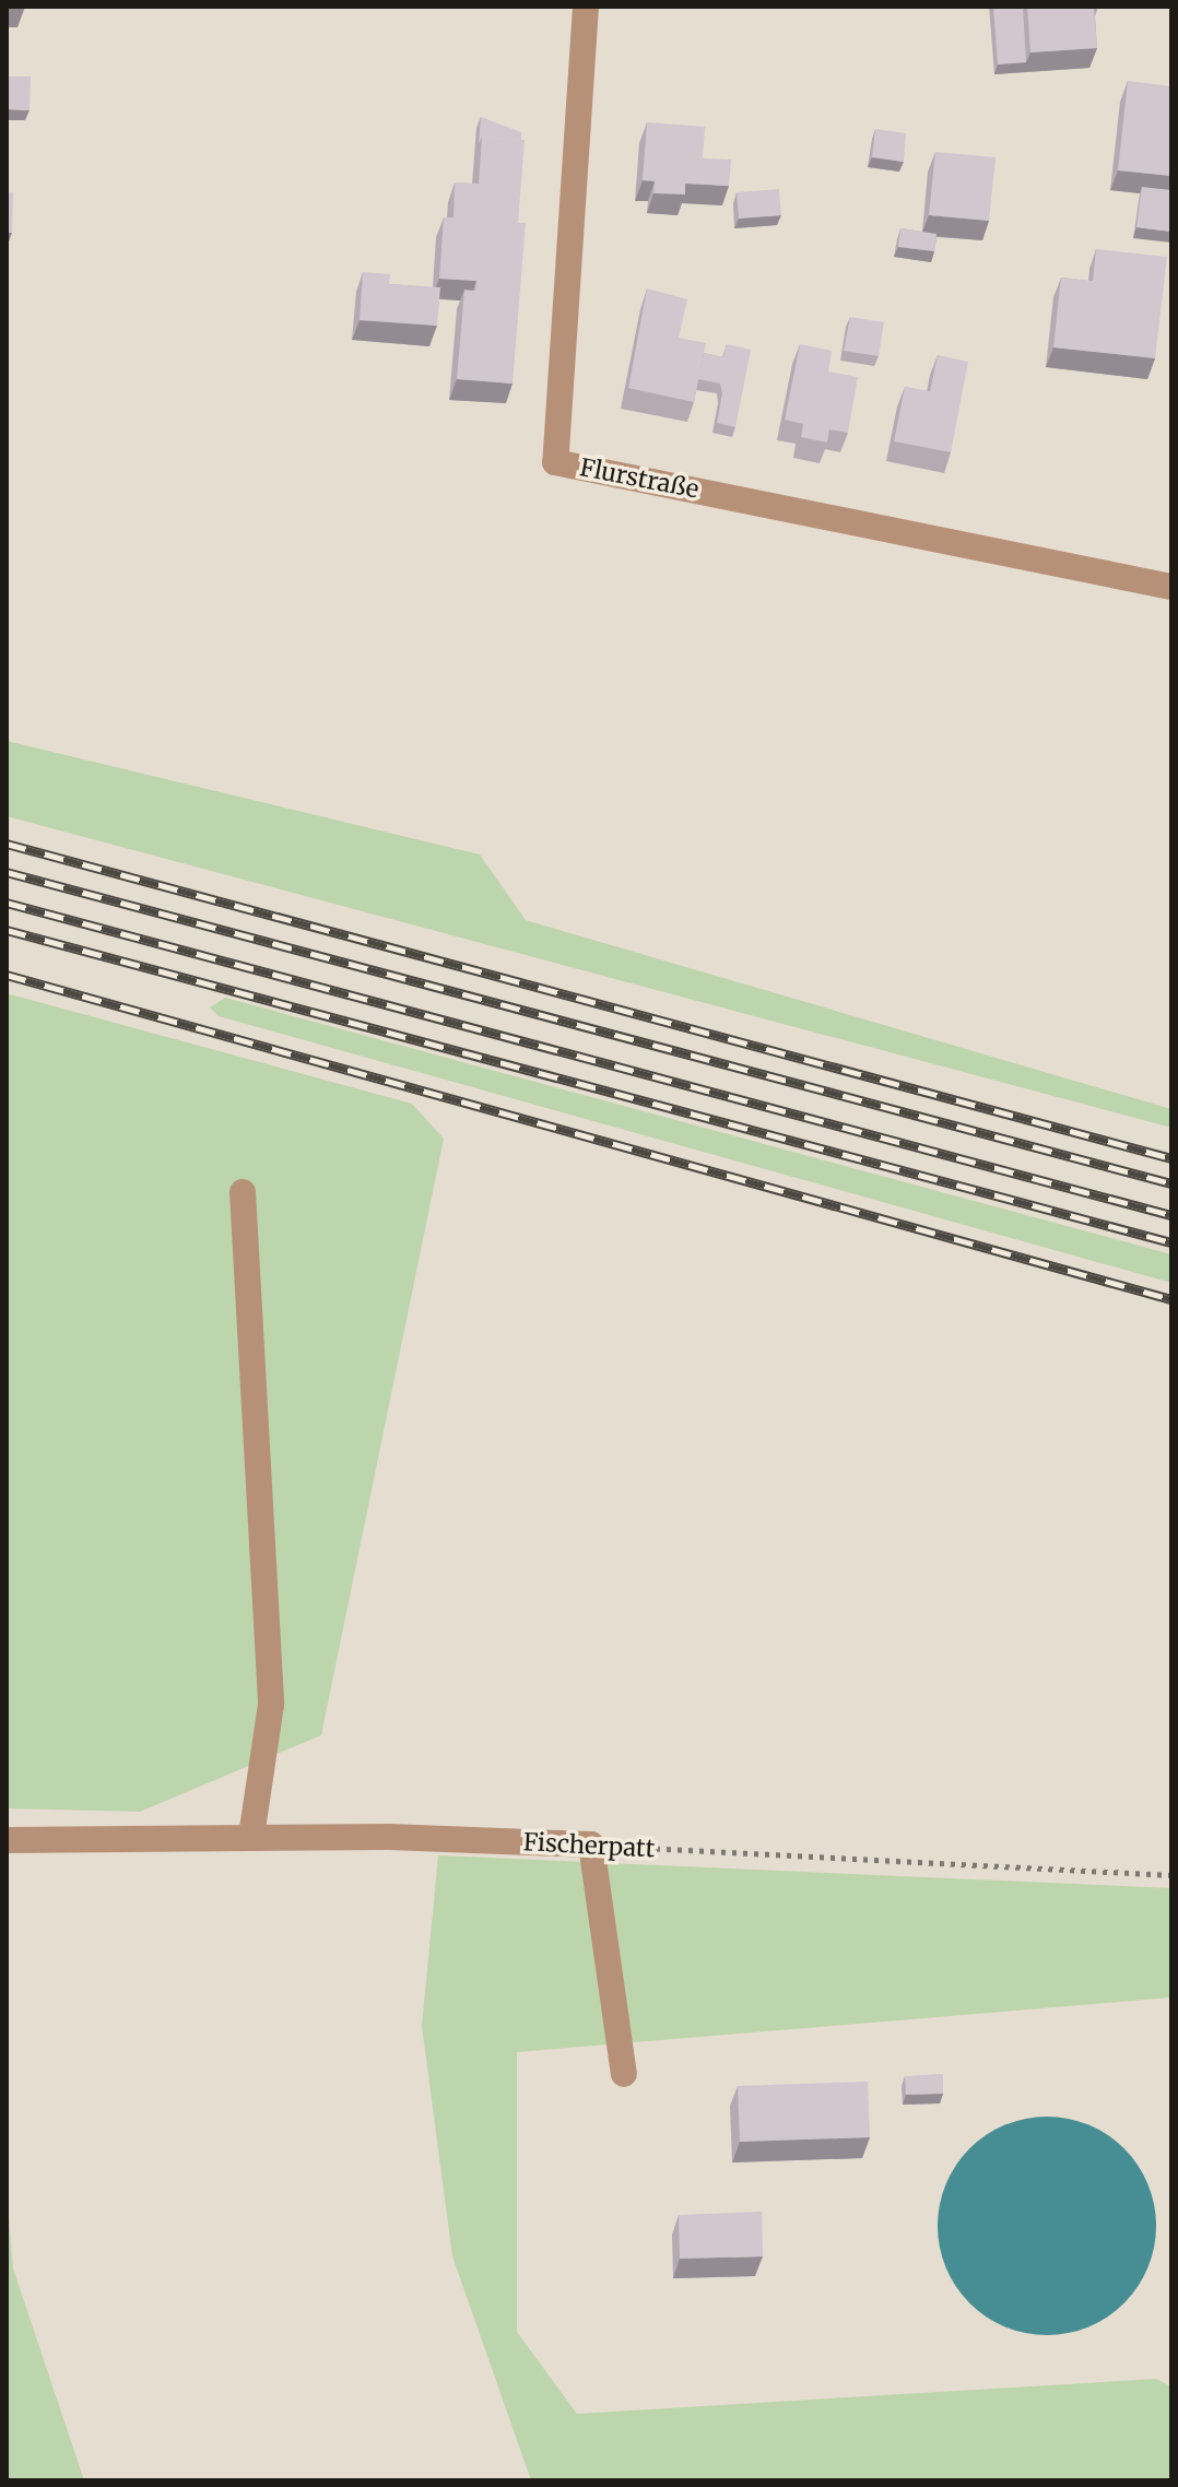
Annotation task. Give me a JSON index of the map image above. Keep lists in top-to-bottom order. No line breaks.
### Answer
{"streets":{"street":["Flurstraße","Fischerpatt"]}}
